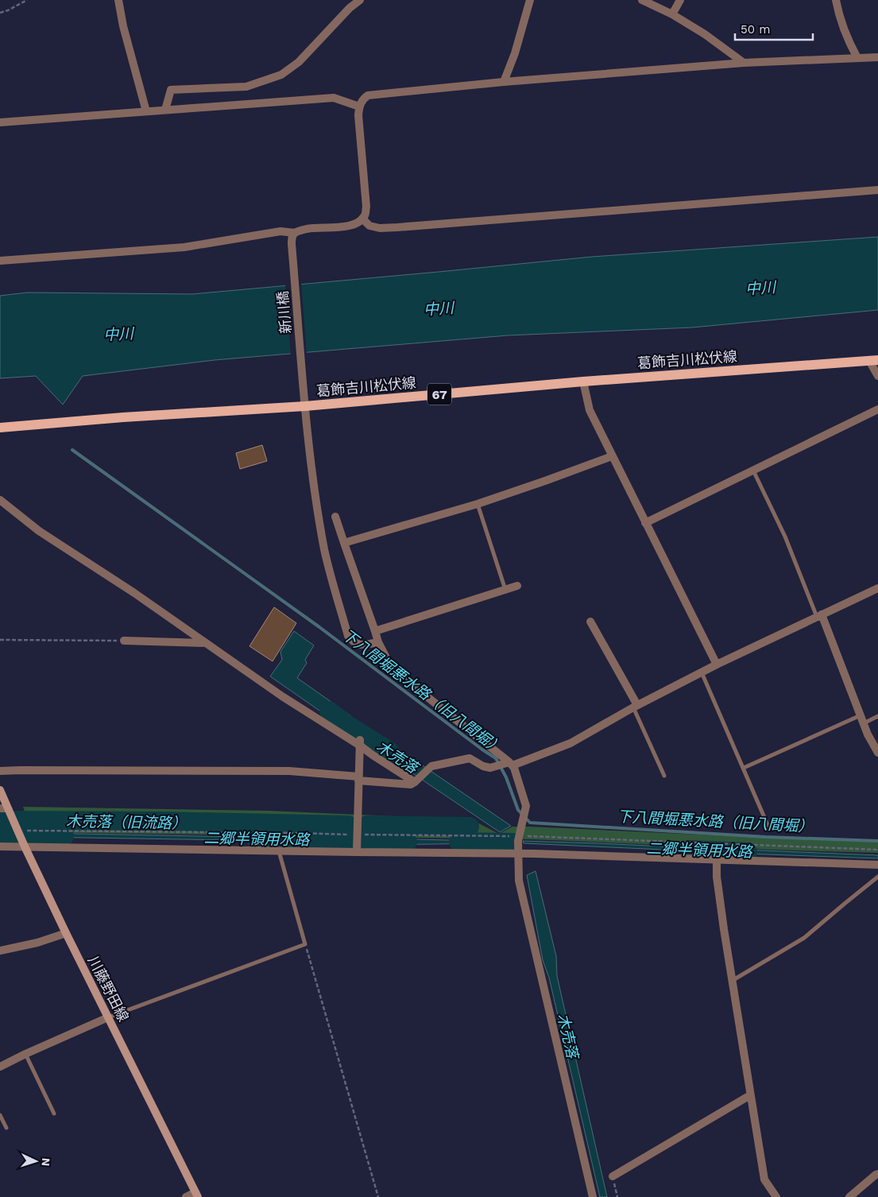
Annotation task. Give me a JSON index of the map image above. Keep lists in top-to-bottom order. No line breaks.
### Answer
{"streets":{"main road":["葛飾吉川松伏線","67","川藤野田線"],"street":["新川橋"]},"crossings":[["新川橋","葛飾吉川松伏線"]],"water":["中川","下八間堀悪水路（旧八間堀）","木売落","木売落（旧流路）","二郷半領用水路"],"scale_bar":"50 m","north":"right"}
